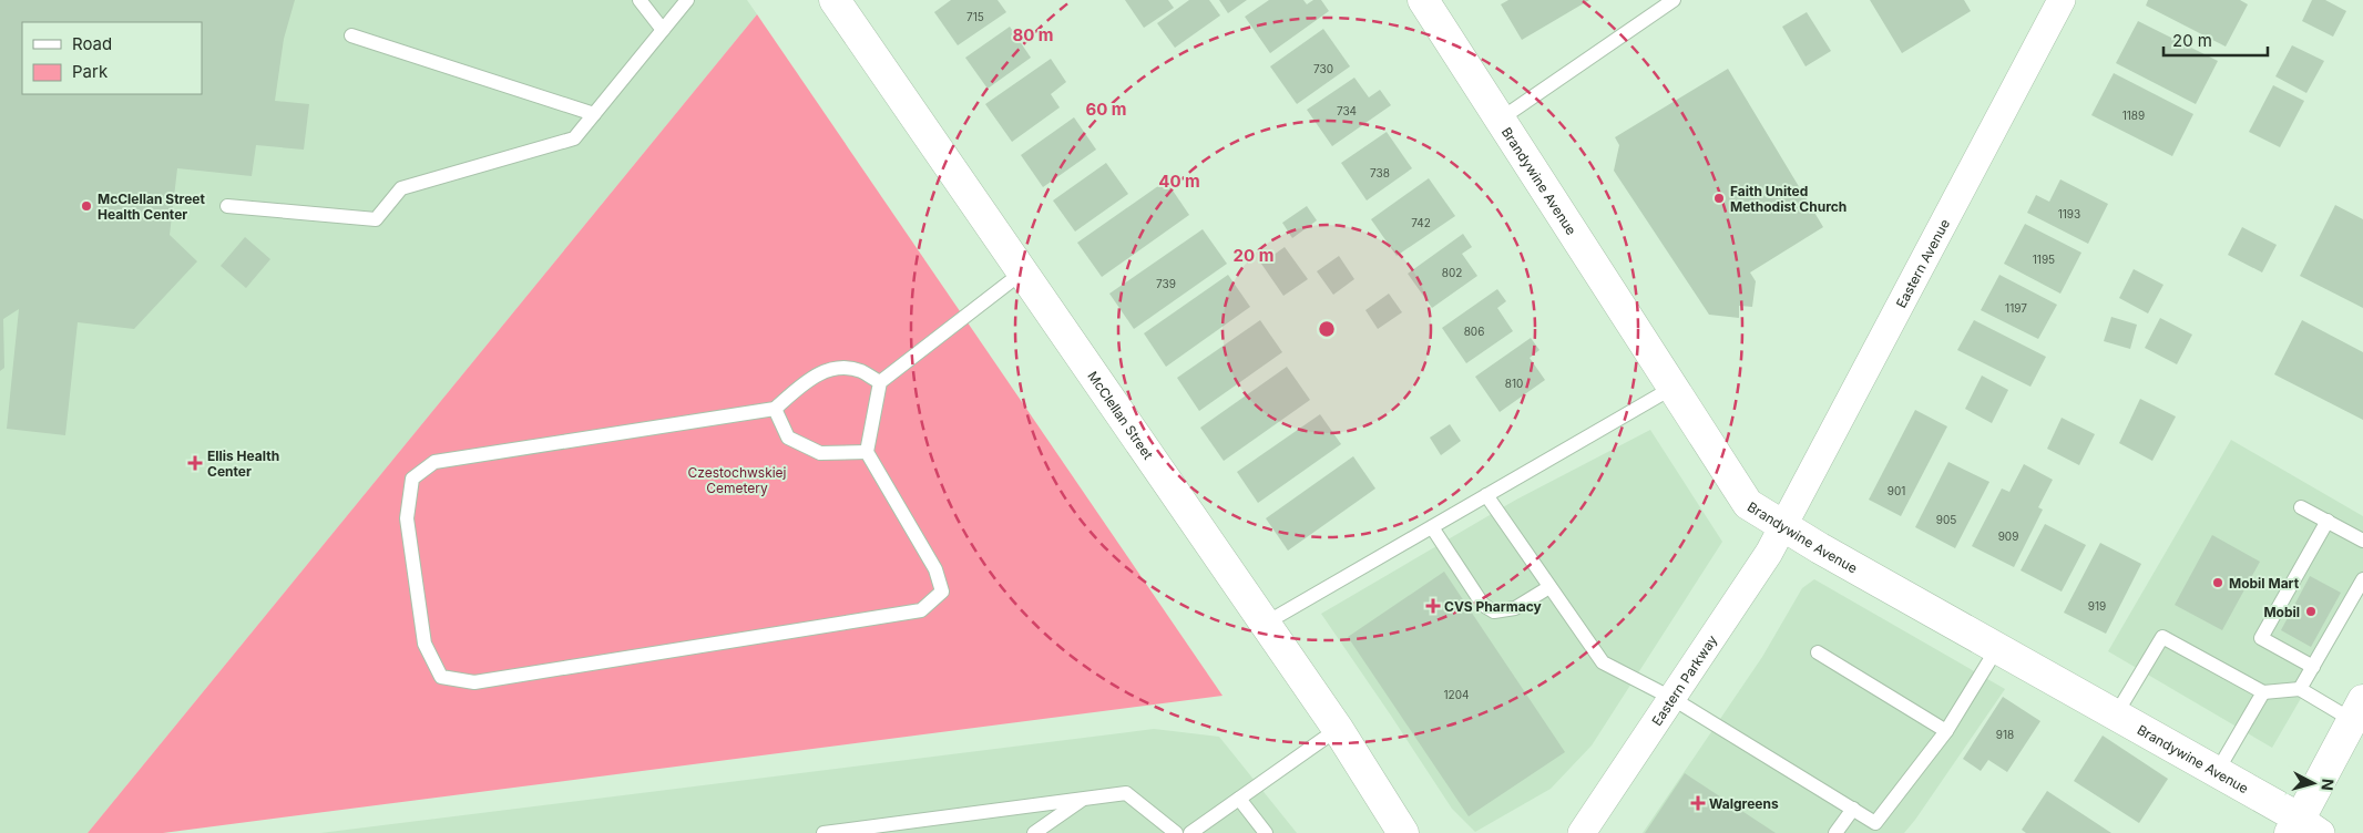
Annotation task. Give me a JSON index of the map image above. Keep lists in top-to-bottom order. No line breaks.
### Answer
{"streets":{"main road":["Brandywine Avenue","McClellan Street"],"street":["Eastern Avenue","Eastern Parkway"]},"crossings":[["Brandywine Avenue","Eastern Avenue"],["Brandywine Avenue","Eastern Parkway"],["Eastern Avenue","Eastern Parkway"]],"parks":["Czestochwskiej Cemetery"],"places":{"other":["Faith United Methodist Church","McClellan Street Health Center","Mobil Mart","Mobil"],"health":["Ellis Health Center","CVS Pharmacy","Walgreens"]},"house_numbers":["715","730","734","1189","738","1193","742","1195","802","739","1197","806","810","901","905","909","919","1204","918"],"legend":["Road","Park"],"scale_bar":"20 m","north":"right","rings":["80 m","60 m","40 m","20 m"]}
